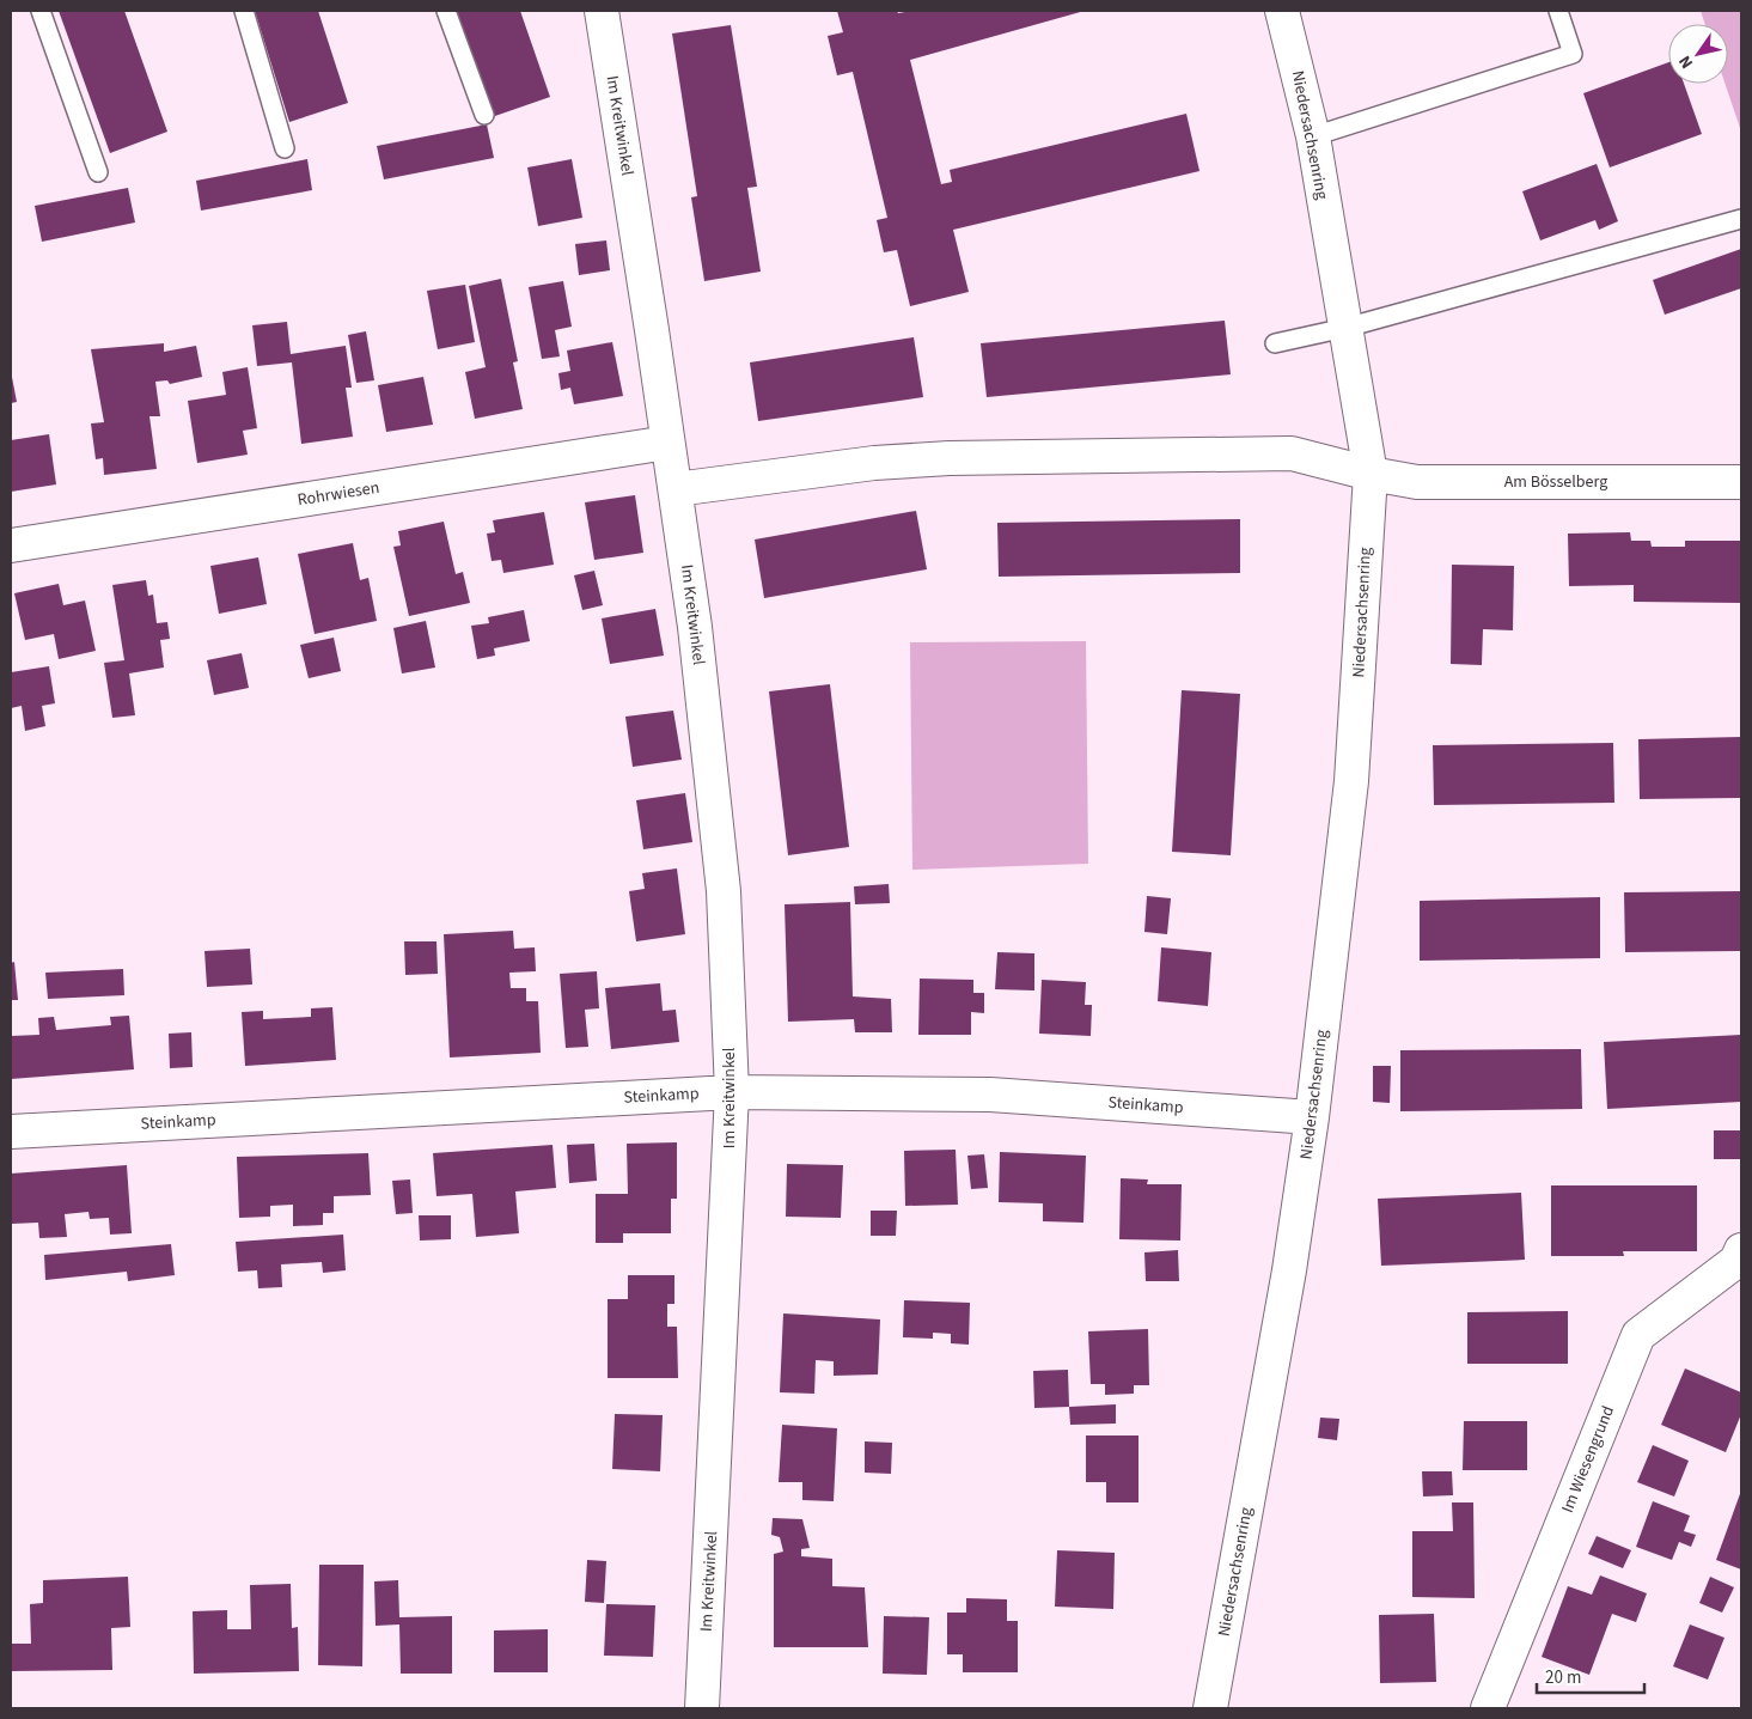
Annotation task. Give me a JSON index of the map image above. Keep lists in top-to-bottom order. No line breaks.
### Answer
{"streets":{"street":["Im Kreitwinkel","Niedersachsenring","Am Bösselberg","Rohrwiesen","Steinkamp","Im Wiesengrund"]},"crossings":[["Im Kreitwinkel","Rohrwiesen"],["Im Kreitwinkel","Steinkamp"],["Niedersachsenring","Am Bösselberg"],["Niedersachsenring","Steinkamp"]],"scale_bar":"20 m","north":"bottom left"}
